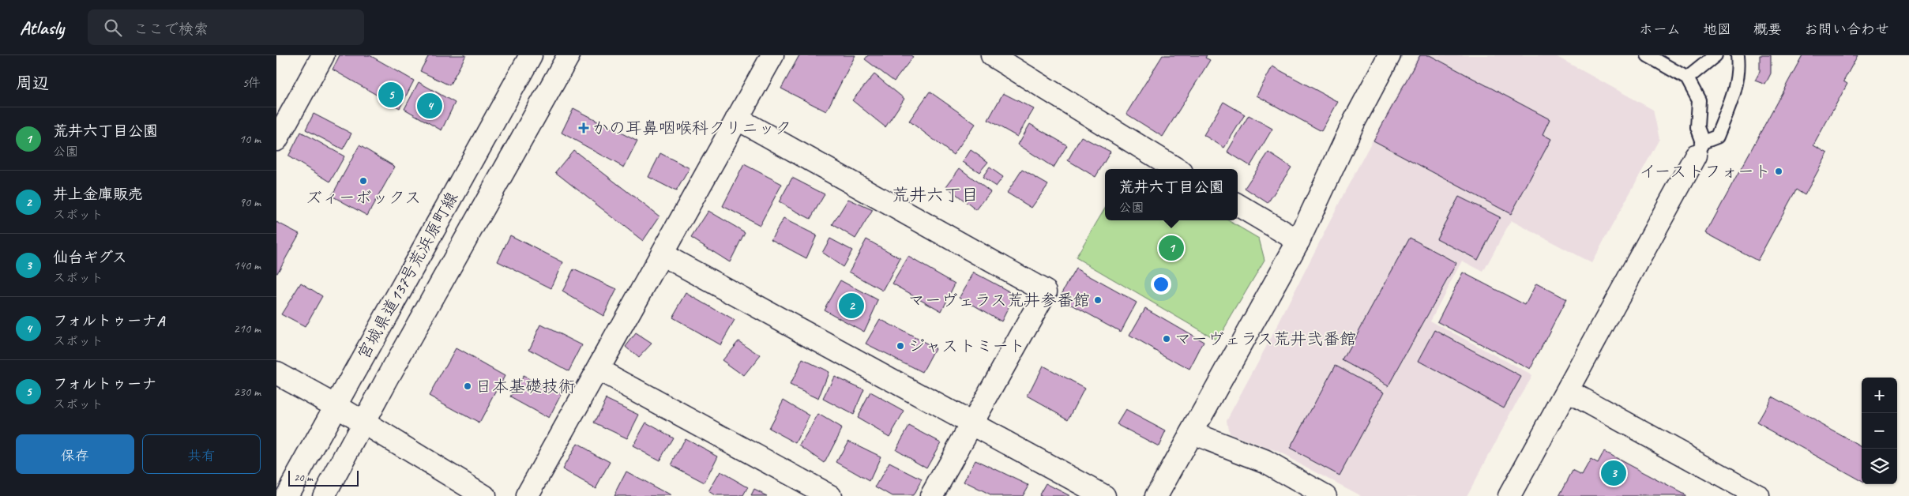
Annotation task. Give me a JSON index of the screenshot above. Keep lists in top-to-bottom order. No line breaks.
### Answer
{"streets":{"street":["宮城県道137号荒浜原町線"]},"districts":["荒井六丁目"],"places":{"health":["かの耳鼻咽喉科クリニック"],"other":["イーストフォート","ズィーボックス","マーヴェラス荒井参番館","マーヴェラス荒井弐番館","ジャストミート","日本基礎技術"]},"scale_bar":"20 m","page":{"header":"Atlasly","search":"ここで検索","nav":["ホーム","地図","概要","お問い合わせ"],"heading":["周辺","5件"],"pins":["5","4","1","2","3"],"list":[{"mark":"1","name":"荒井六丁目公園","note":"公園","value":"10 m"},{"mark":"2","name":"井上金庫販売","note":"スポット","value":"90 m"},{"mark":"3","name":"仙台ギグス","note":"スポット","value":"140 m"},{"mark":"4","name":"フォルトゥーナA","note":"スポット","value":"210 m"},{"mark":"5","name":"フォルトゥーナ","note":"スポット","value":"230 m"}],"popup":["荒井六丁目公園","公園"],"map_buttons":["+","−"],"buttons":["保存","共有"],"scale":"20 m"}}
